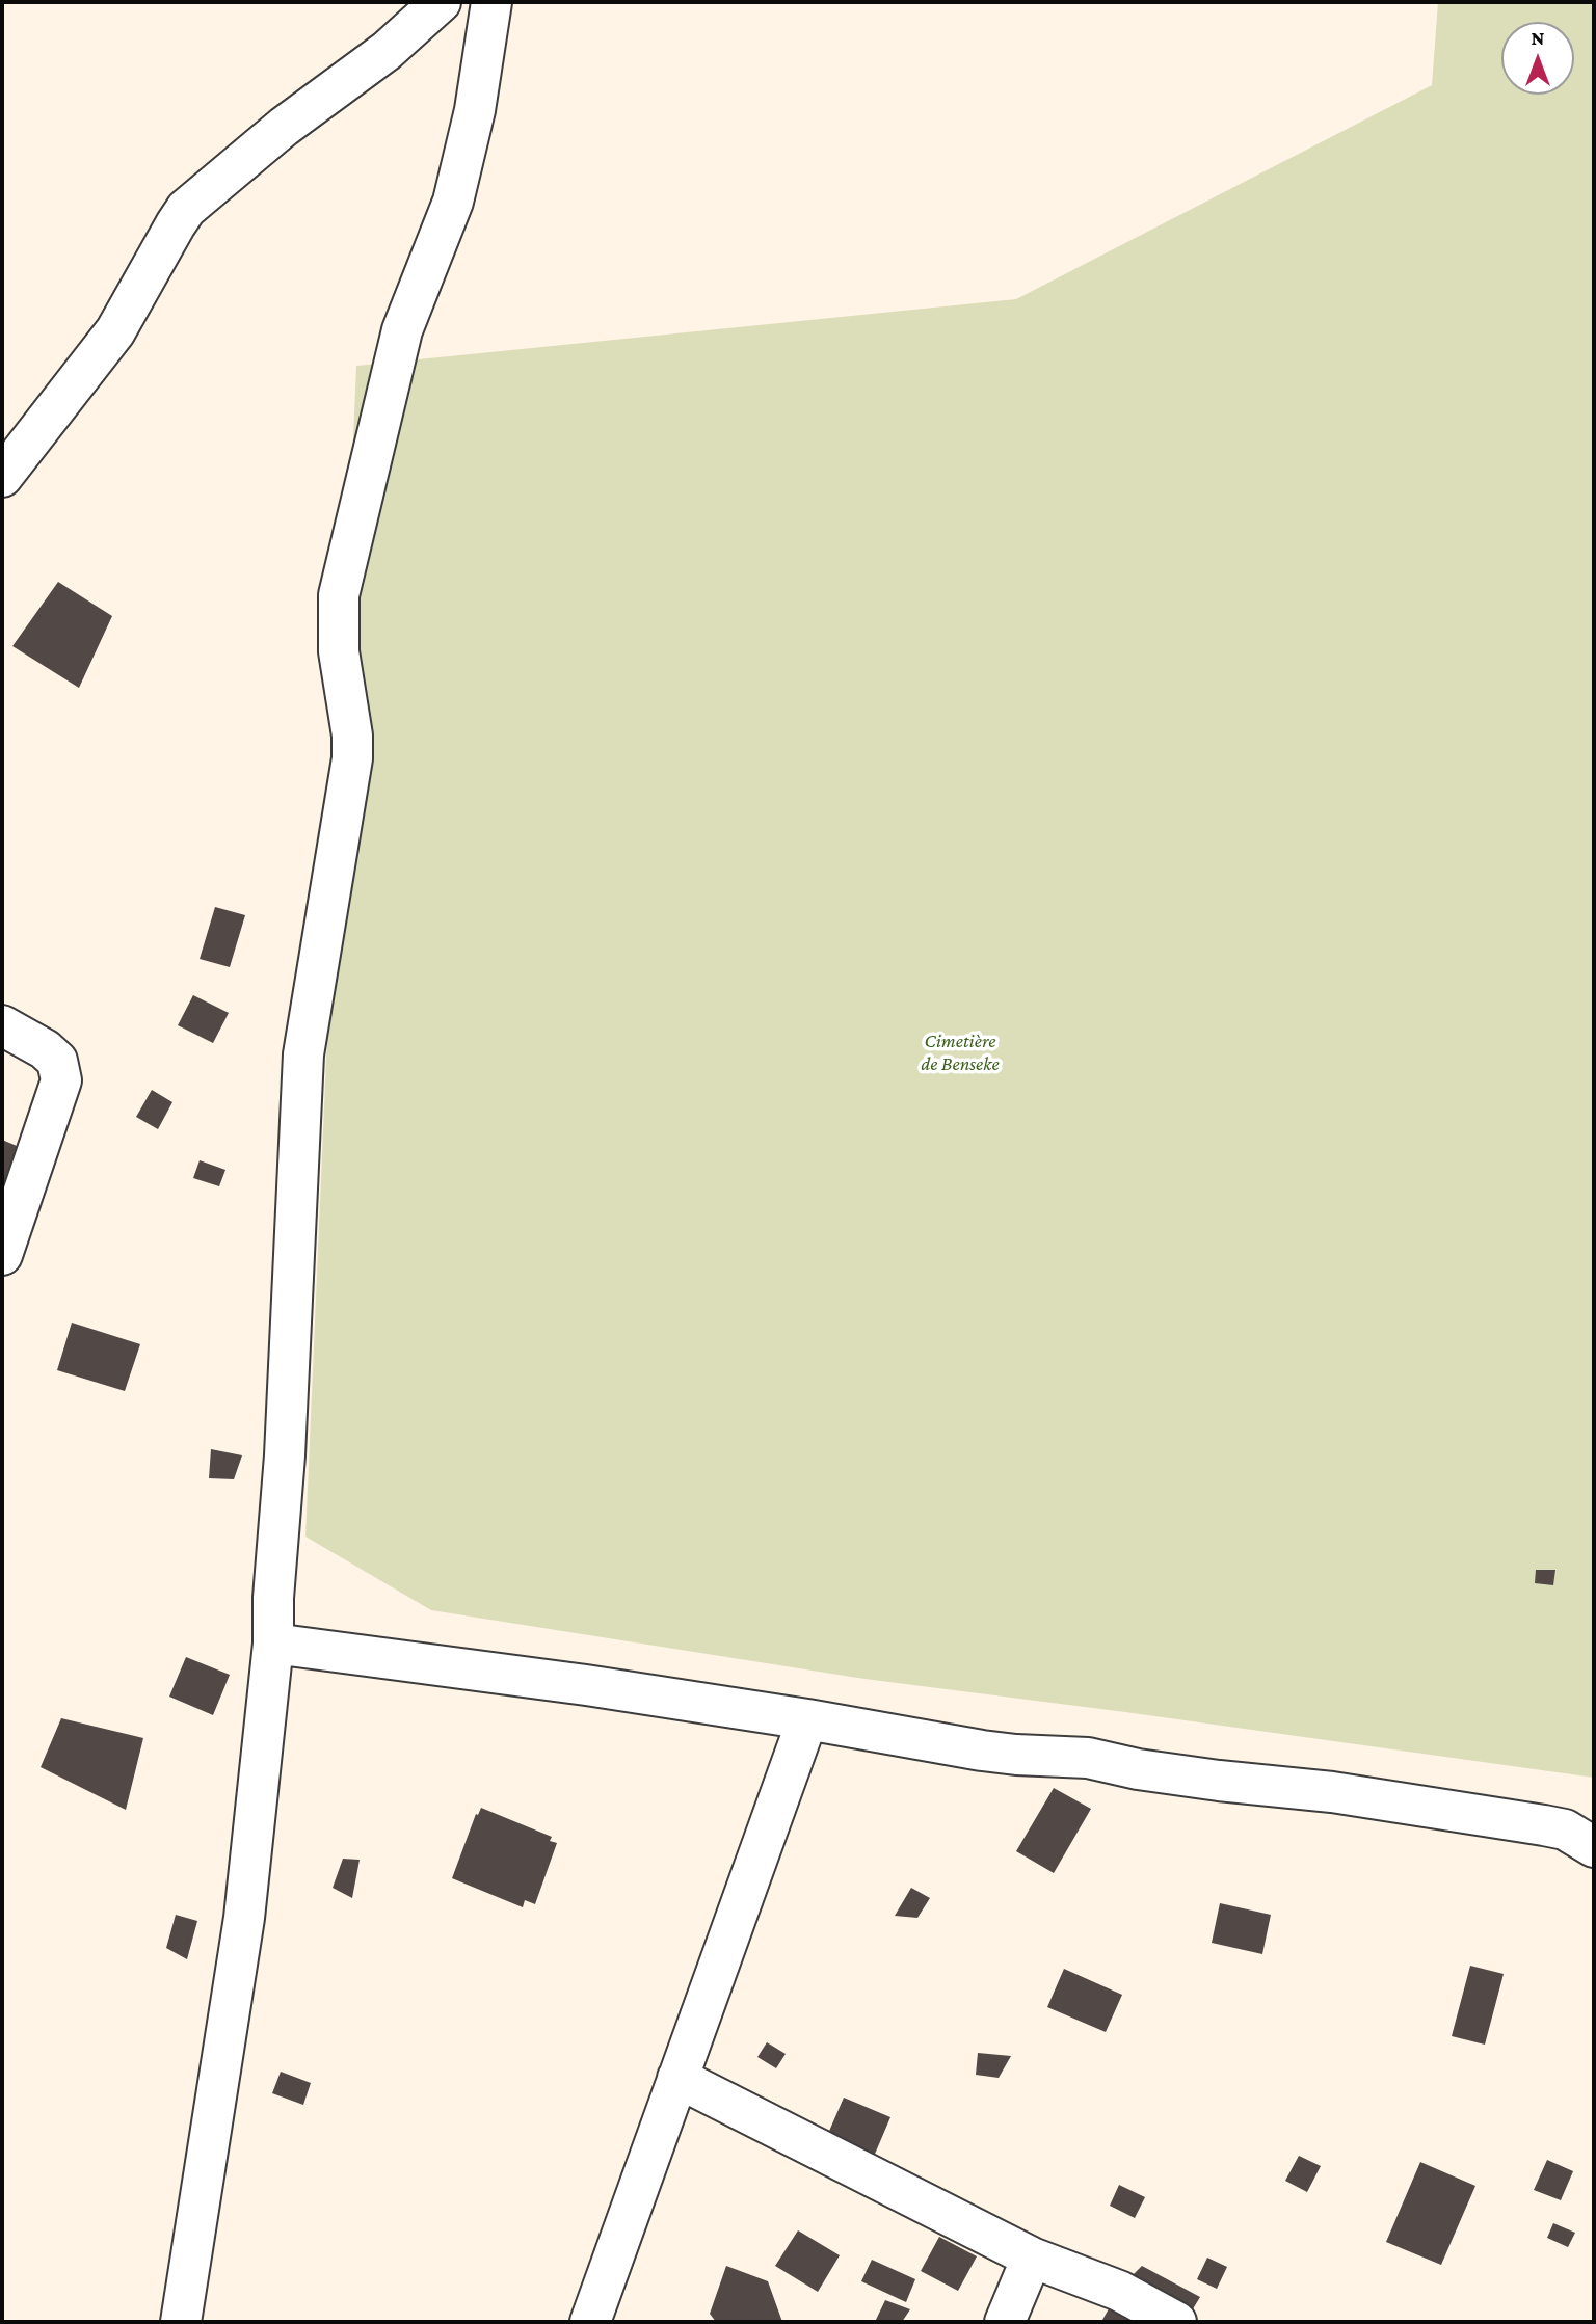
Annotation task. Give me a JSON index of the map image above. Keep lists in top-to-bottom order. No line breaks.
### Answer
{"parks":["Cimetière de Benseke"],"north":"top"}
